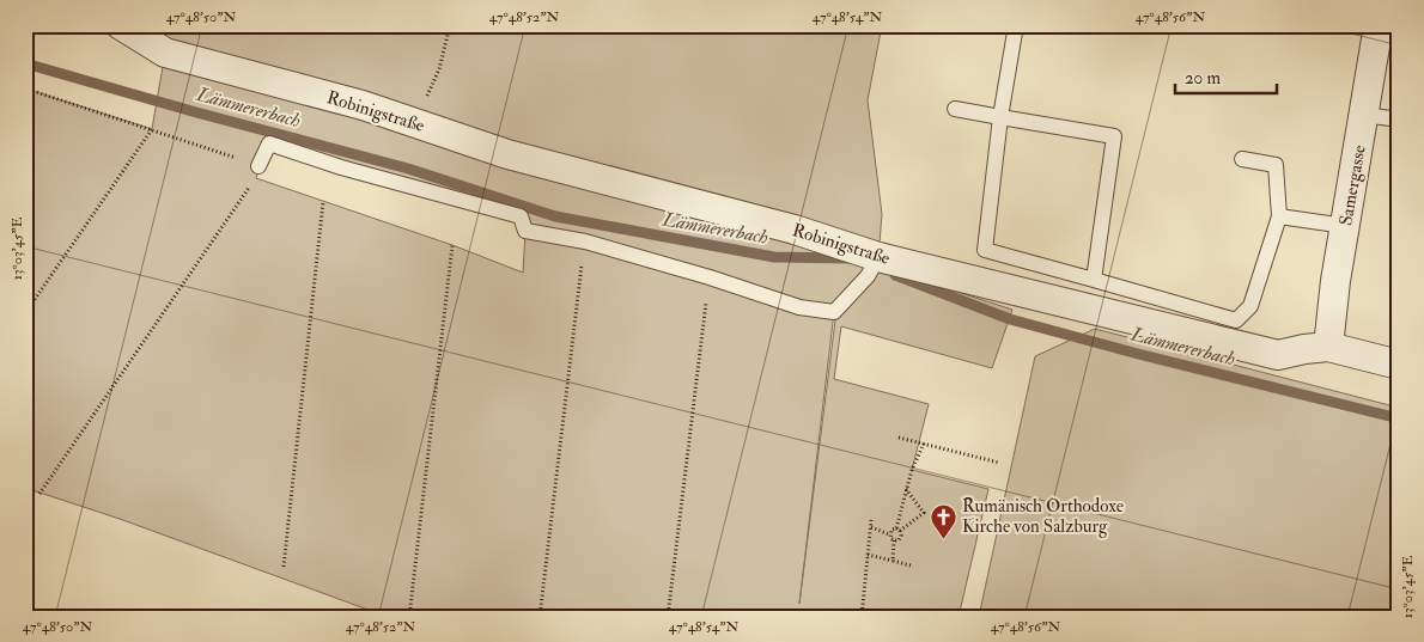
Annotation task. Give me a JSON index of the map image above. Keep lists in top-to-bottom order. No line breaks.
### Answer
{"streets":{"street":["Robinigstraße","Samergasse"]},"crossings":[["Robinigstraße","Samergasse"]],"water":["Lämmererbach"],"places":{"church":["Rumänisch Orthodoxe Kirche von Salzburg"]},"scale_bar":"20 m","coordinates":["47°48'50\"N","47°48'52\"N","47°48'54\"N","47°48'56\"N","13°03'45\"E"]}
